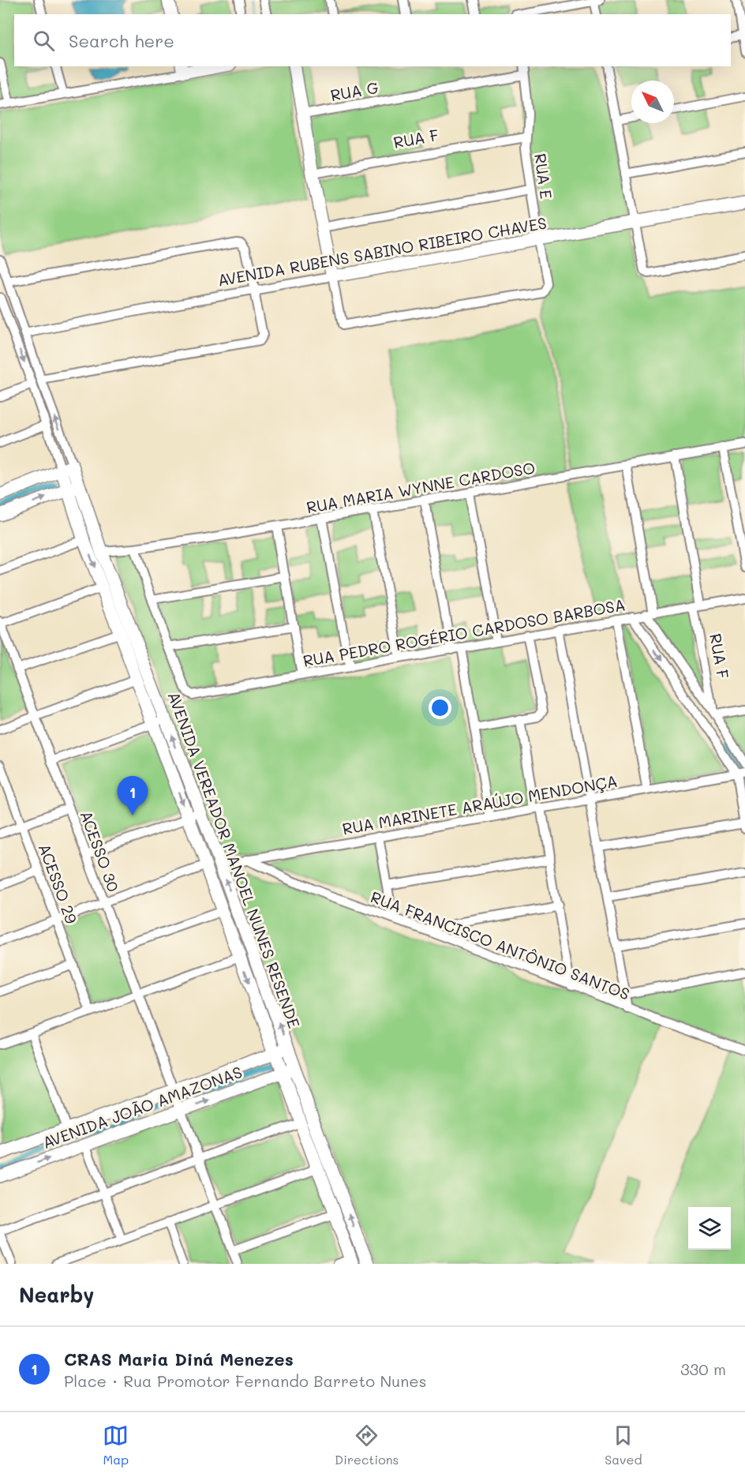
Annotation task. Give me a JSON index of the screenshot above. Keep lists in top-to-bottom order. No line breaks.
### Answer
{"streets":{"street":["RUA G","RUA F","RUA E","AVENIDA RUBENS SABINO RIBEIRO CHAVES","RUA MARIA WYNNE CARDOSO","RUA PEDRO ROGÉRIO CARDOSO BARBOSA","RUA MARINETE ARAÚJO MENDONÇA","ACESSO 30","AVENIDA VEREADOR MANOEL NUNES RESENDE","ACESSO 29","RUA FRANCISCO ANTÔNIO SANTOS","AVENIDA JOÃO AMAZONAS"]},"crossings":[["RUA G","RUA E"],["RUA F","RUA E"],["RUA F","RUA PEDRO ROGÉRIO CARDOSO BARBOSA"],["RUA E","AVENIDA RUBENS SABINO RIBEIRO CHAVES"],["RUA MARIA WYNNE CARDOSO","AVENIDA VEREADOR MANOEL NUNES RESENDE"],["RUA MARINETE ARAÚJO MENDONÇA","AVENIDA VEREADOR MANOEL NUNES RESENDE"],["RUA MARINETE ARAÚJO MENDONÇA","RUA FRANCISCO ANTÔNIO SANTOS"],["ACESSO 30","AVENIDA JOÃO AMAZONAS"],["AVENIDA VEREADOR MANOEL NUNES RESENDE","AVENIDA JOÃO AMAZONAS"]],"north":"top left","page":{"search":"Search here","pins":"1","heading":"Nearby","list":[{"mark":"1","name":"CRAS Maria Diná Menezes","note":"Place · Rua Promotor Fernando Barreto Nunes","value":"330 m"}],"nav":["Map","Directions","Saved"]}}
